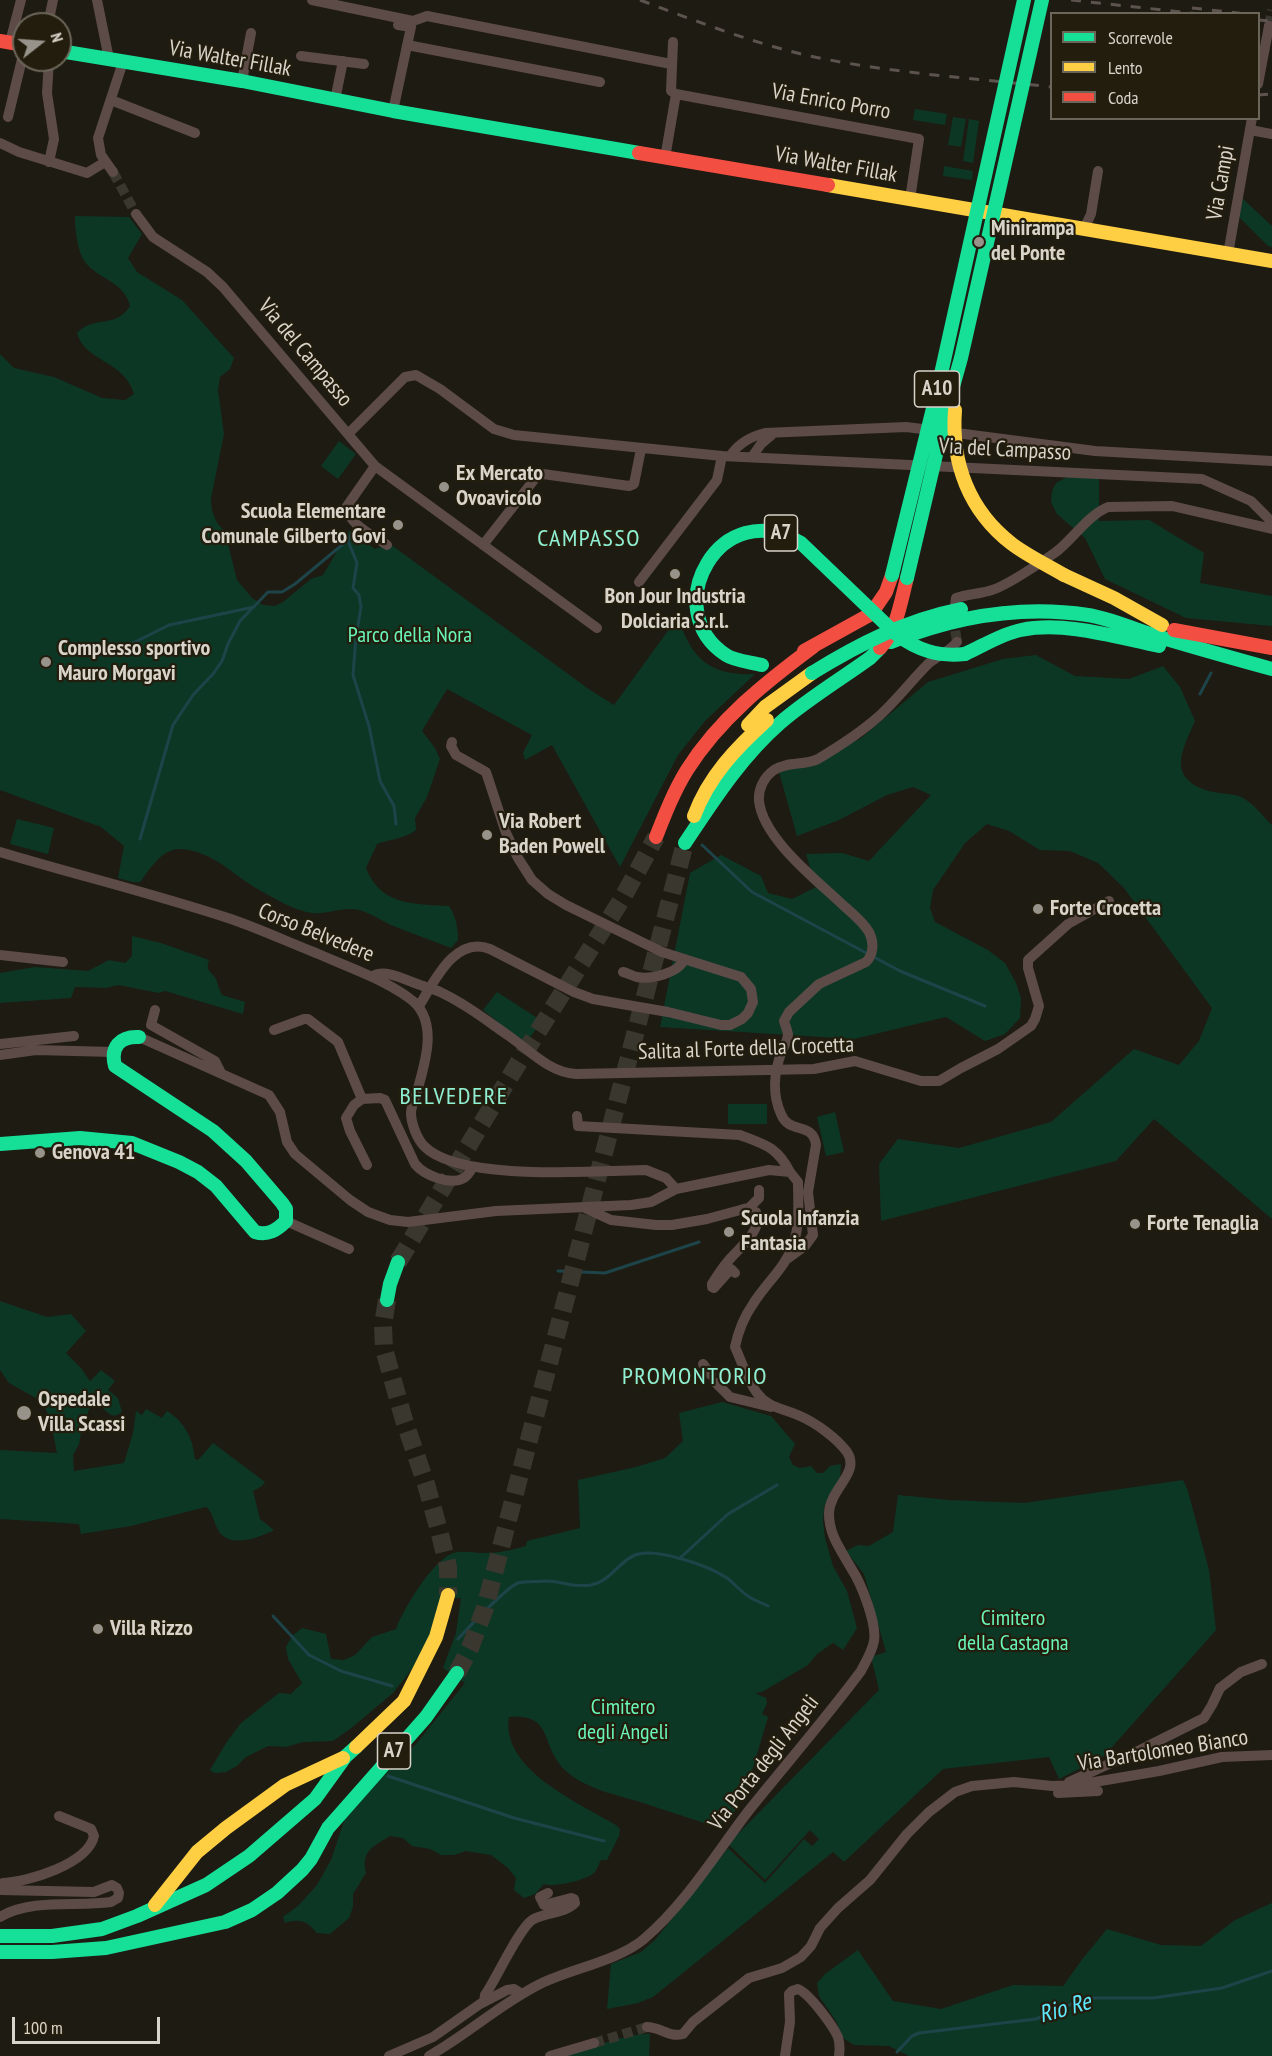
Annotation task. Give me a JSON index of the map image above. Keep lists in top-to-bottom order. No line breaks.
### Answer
{"streets":{"main road":["Via Walter Fillak","A10","A7"],"street":["Via Enrico Porro","Via Campi","Via del Campasso","Corso Belvedere","Salita al Forte della Crocetta","Via Bartolomeo Bianco","Via Porta degli Angeli"]},"crossings":[["Via Walter Fillak","Via Enrico Porro"],["Via Walter Fillak","Via Campi"],["A10","A7"],["Corso Belvedere","Salita al Forte della Crocetta"]],"districts":["CAMPASSO","BELVEDERE","PROMONTORIO"],"water":["Rio Re"],"parks":["Parco della Nora","Cimitero della Castagna","Cimitero degli Angeli"],"places":["Minirampa del Ponte","Ex Mercato Ovoavicolo","Scuola Elementare Comunale Gilberto Govi","Bon Jour Industria Dolciaria S.r.l.","Complesso sportivo Mauro Morgavi","Via Robert Baden Powell","Forte Crocetta","Genova 41","Forte Tenaglia","Scuola Infanzia Fantasia","Ospedale Villa Scassi","Villa Rizzo"],"legend":["Scorrevole","Lento","Coda"],"scale_bar":"100 m","north":"right"}
